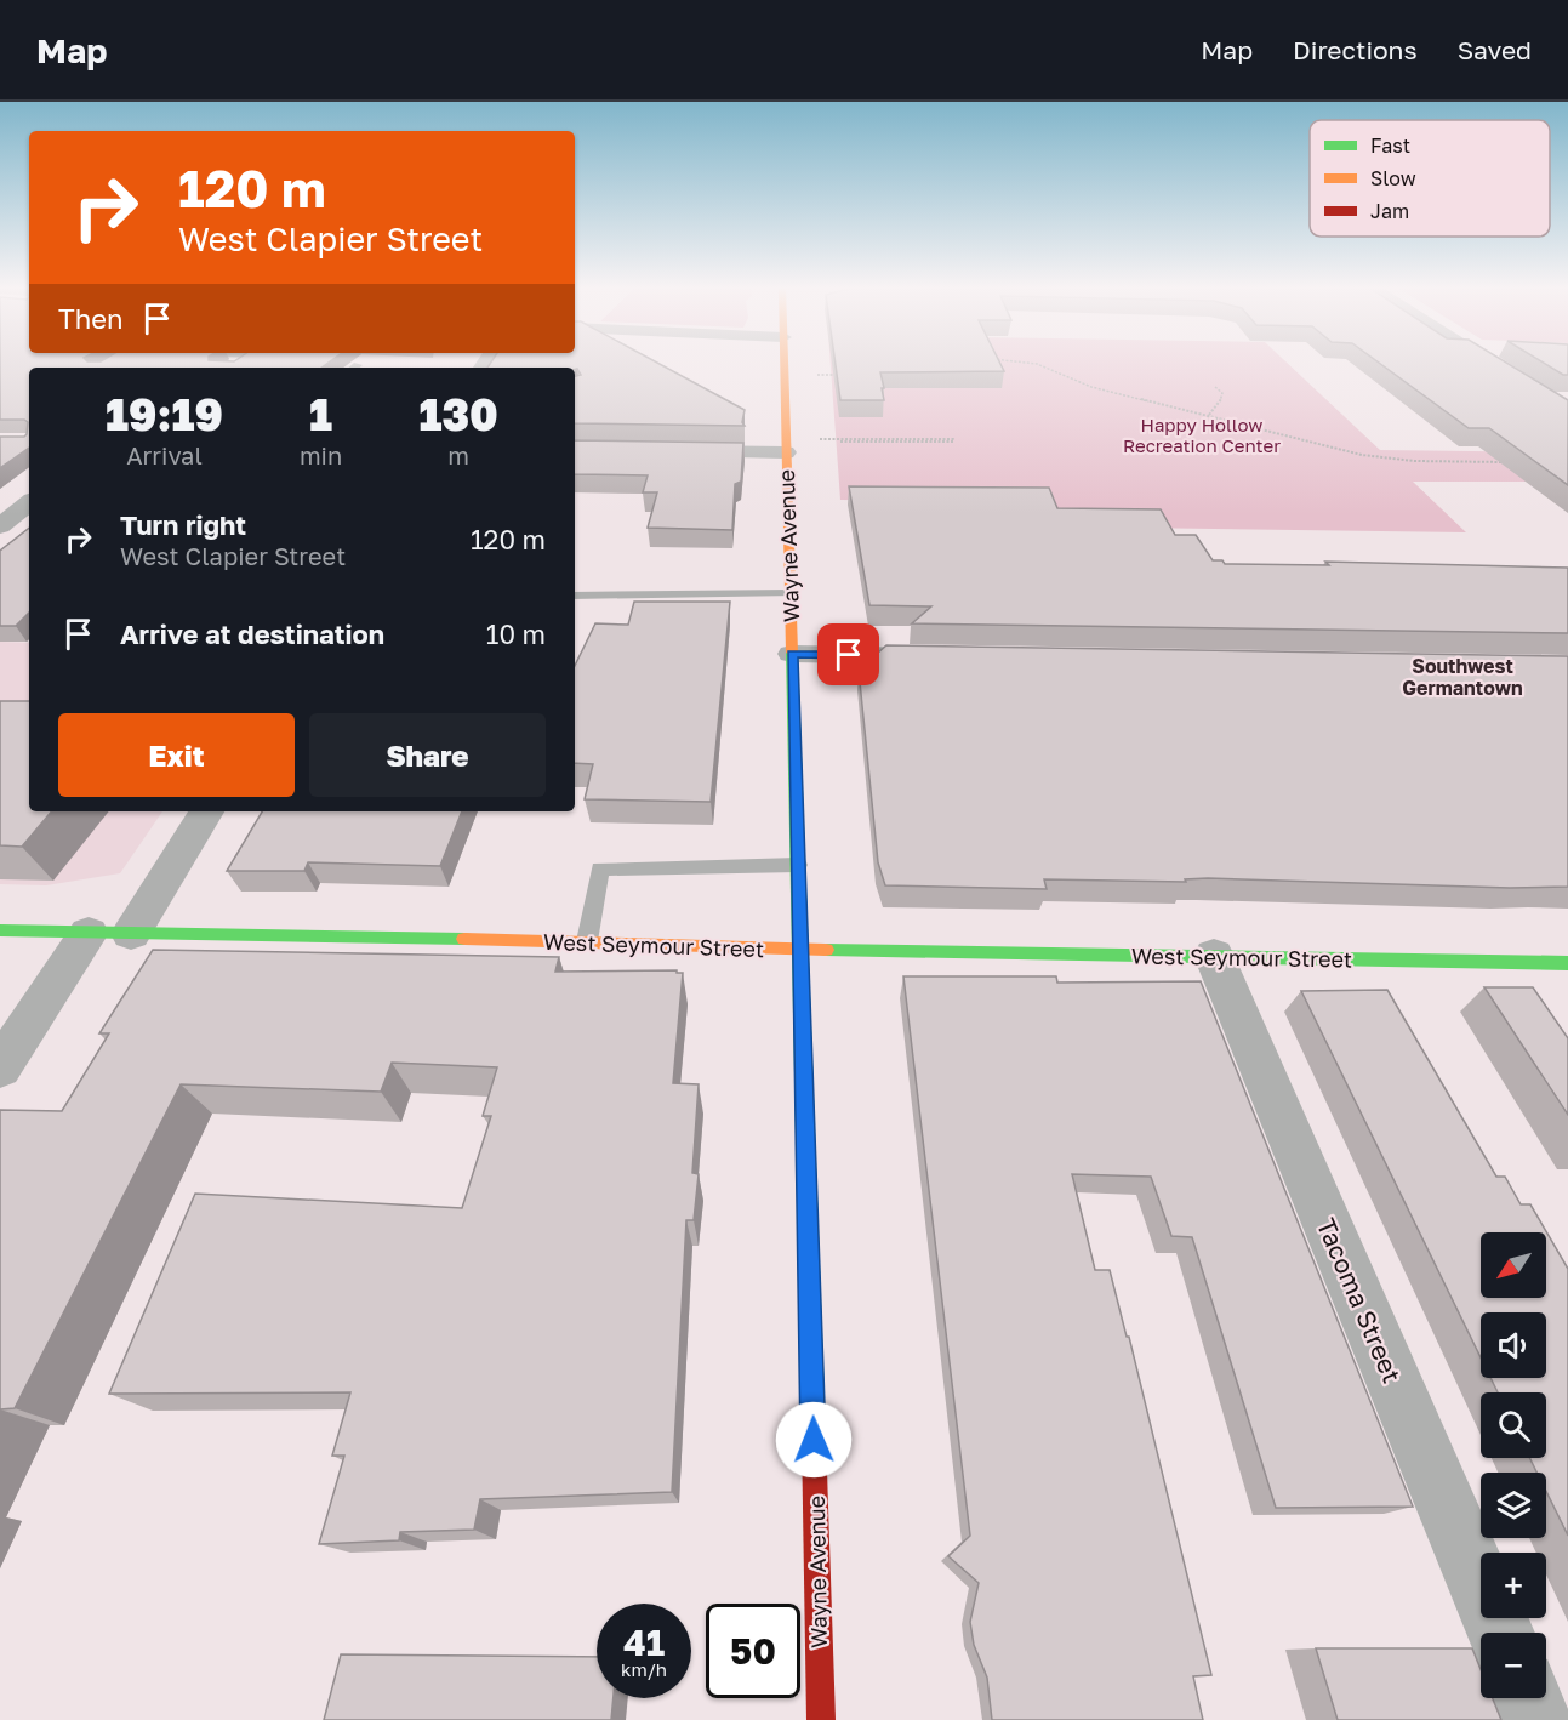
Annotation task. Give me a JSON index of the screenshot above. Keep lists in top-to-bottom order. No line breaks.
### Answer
{"streets":{"main road":["Wayne Avenue","West Seymour Street"],"street":["Tacoma Street"]},"crossings":[["Wayne Avenue","West Seymour Street"],["West Seymour Street","Tacoma Street"]],"districts":["Southwest Germantown"],"parks":["Happy Hollow Recreation Center"],"legend":["Fast","Slow","Jam"],"north":"bottom left","page":{"header":"Map","nav":["Map","Directions","Saved"],"turn":["120 m","West Clapier Street"],"then":"Then","eta":["19:19","Arrival","1","min","130","m"],"list":[{"name":"Turn right","note":"West Clapier Street","value":"120 m"},{"name":"Arrive at destination","value":"10 m"}],"buttons":["Exit","Share"],"map_buttons":["+","−"],"speed":"41 km/h","limit":"50"}}
